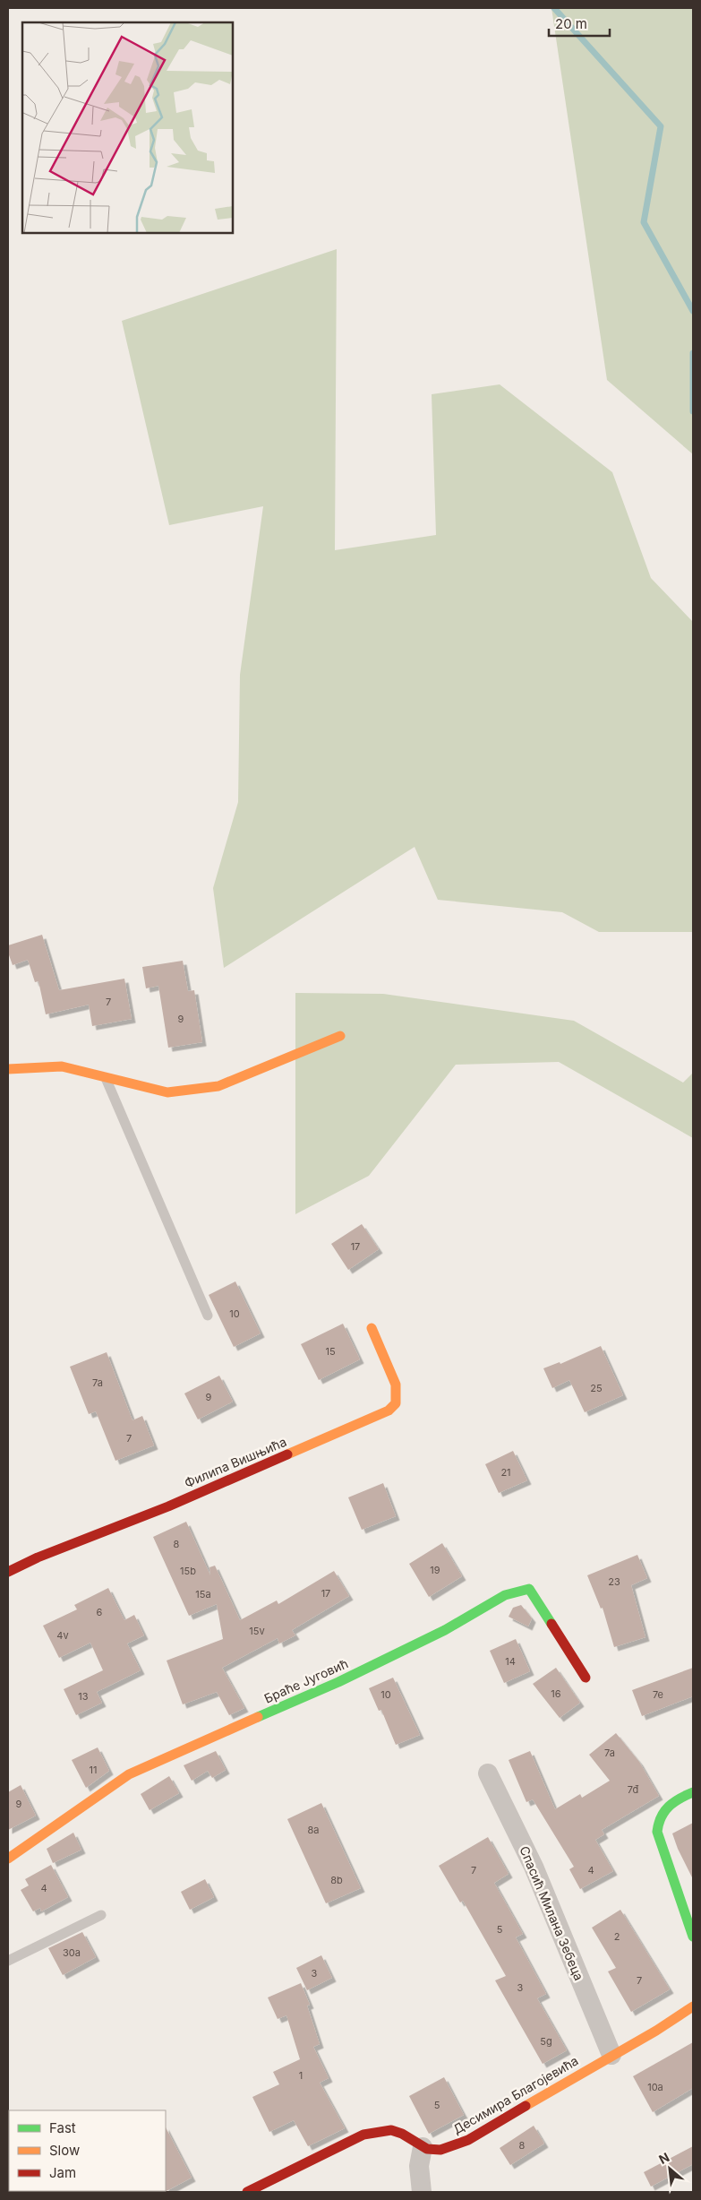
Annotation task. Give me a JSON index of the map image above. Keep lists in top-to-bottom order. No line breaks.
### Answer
{"streets":{"street":["Филипа Вишњића","Браће Југовић","Спасић Милана Зебеца","Десимира Благојевића"]},"crossings":[["Спасић Милана Зебеца","Десимира Благојевића"]],"house_numbers":["7","9","17","10","15","7a","25","9","7","21","8","19","15b","23","17","15a","6","15v","4v","14","16","10","7e","13","7a","11","7đ","9","8a","7","4","8b","4","5","2","30a","3","7","3","5g","1","10a","5","8"],"legend":["Fast","Slow","Jam"],"scale_bar":"20 m","north":"top left"}
